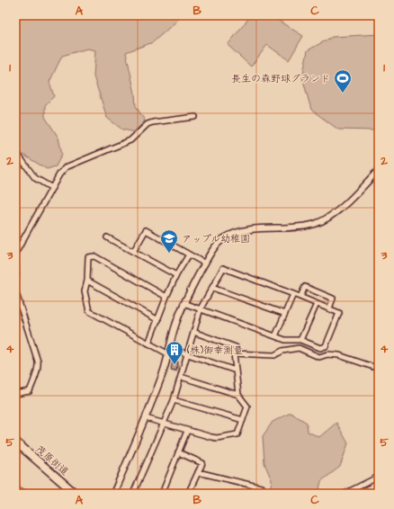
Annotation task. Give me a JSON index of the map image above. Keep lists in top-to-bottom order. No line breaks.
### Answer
{"streets":{"main road":["茂原街道"]},"places":{"sports":["長生の森野球グランド"],"school or university":["アップル幼稚園"],"building":["(株)御幸測量"]},"grid":{"columns":["A","B","C"],"rows":["1","2","3","4","5"]}}
